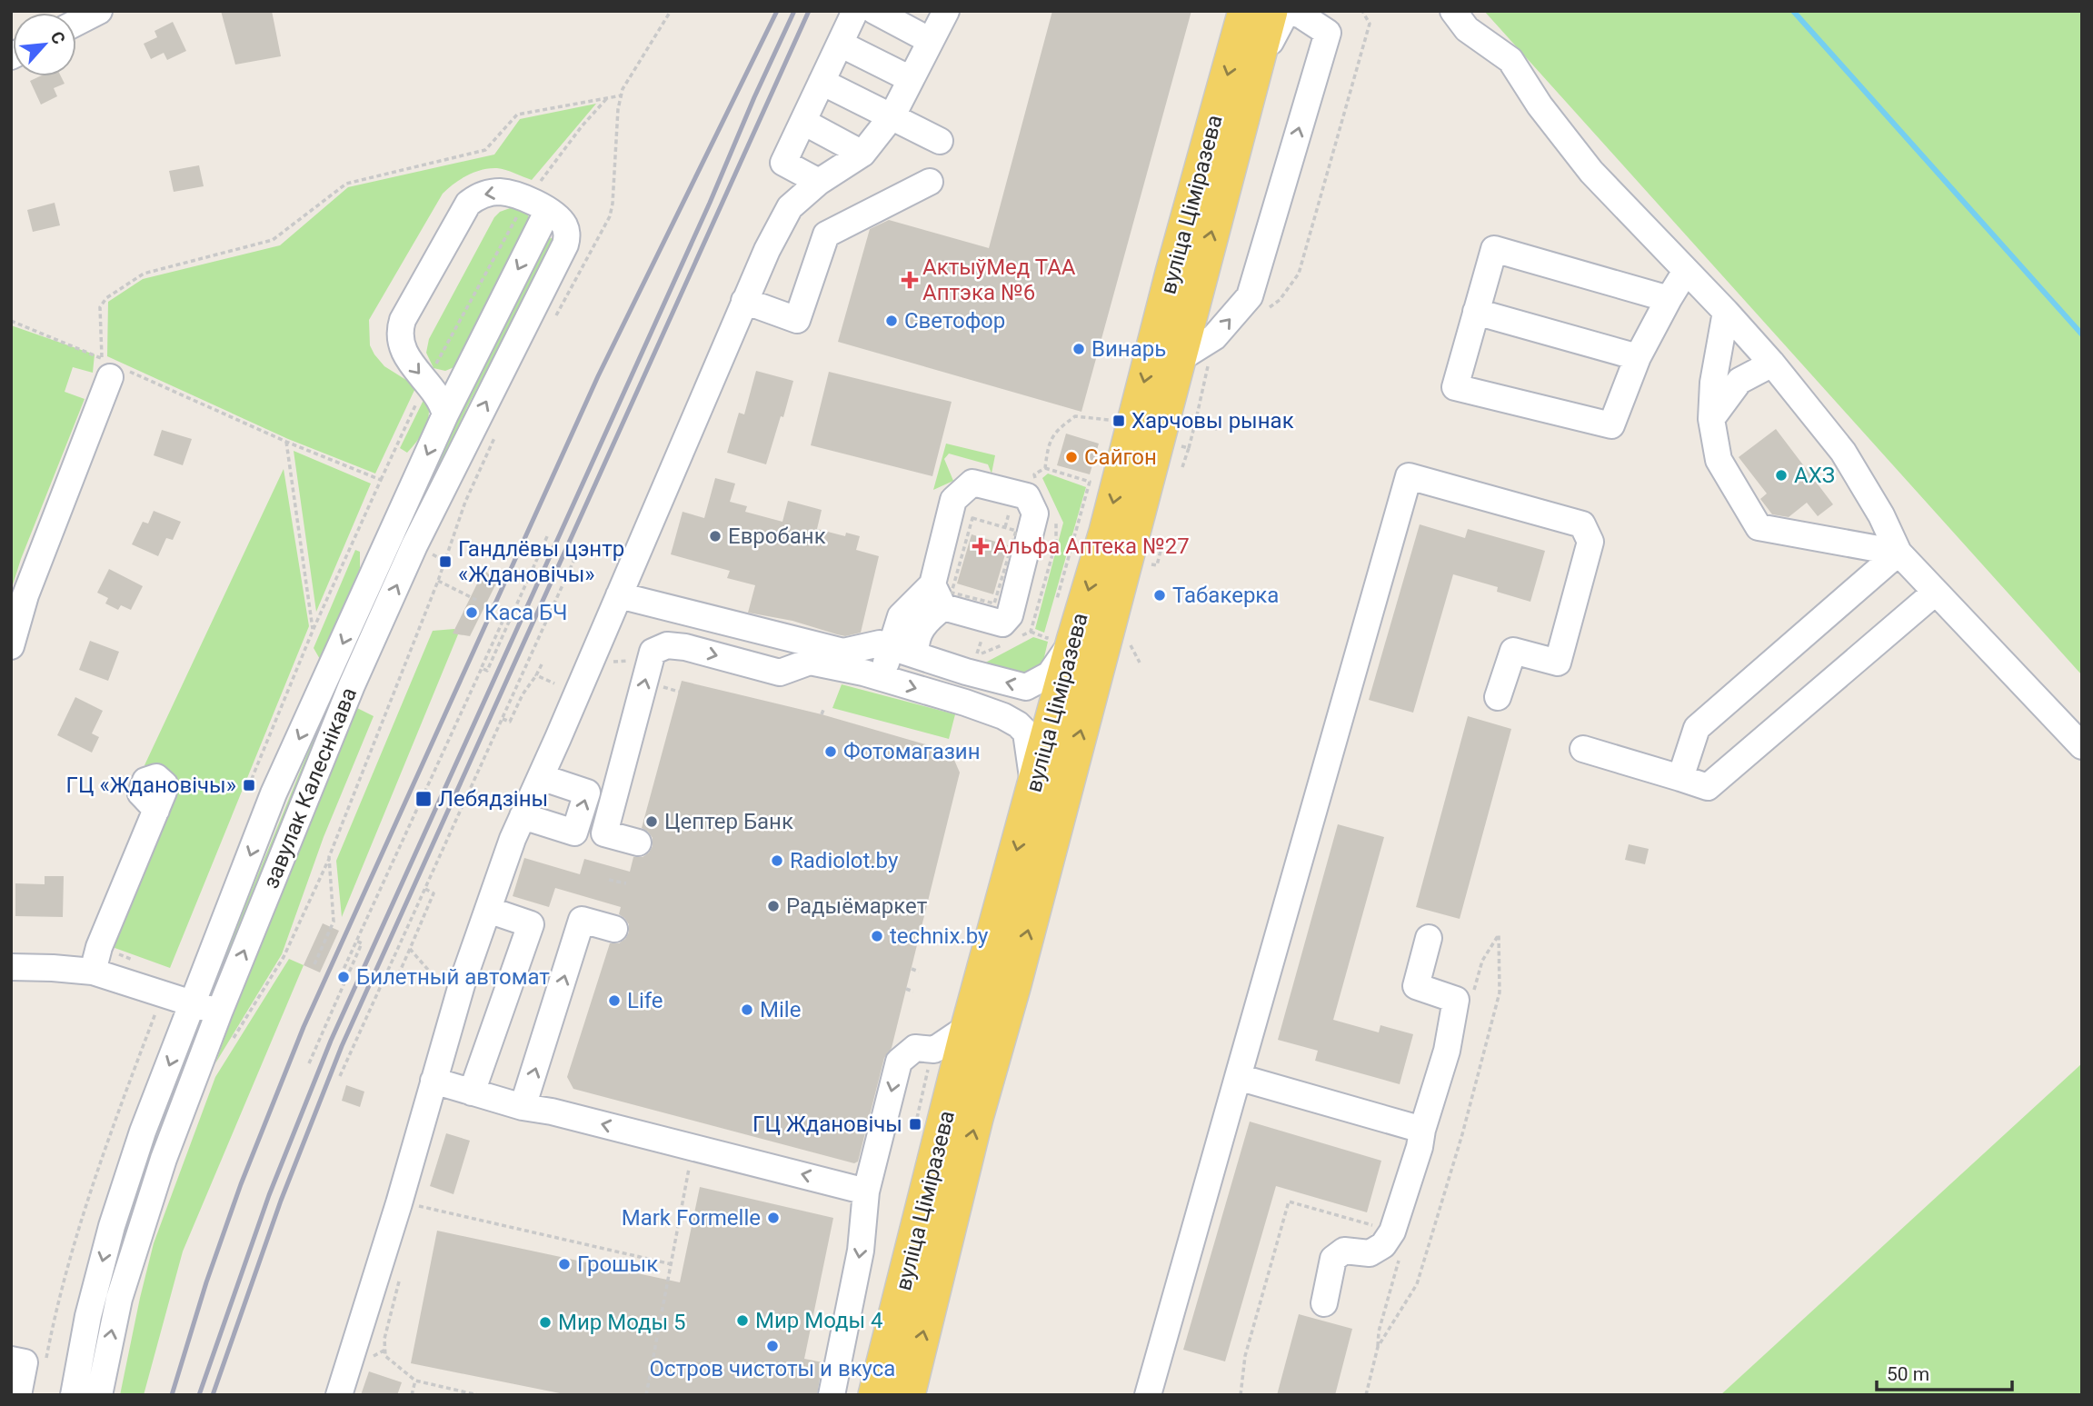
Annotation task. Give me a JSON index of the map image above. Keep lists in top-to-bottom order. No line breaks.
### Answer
{"streets":{"main road":["вуліца Ціміразева"],"street":["завулак Калеснікава"]},"places":{"health":["АктыўМед ТАА Аптэка №6","Альфа Аптека №27"],"other":["Светофор","Винарь","Сайгон","АХЗ","Евробанк","Табакерка","Каса БЧ","Фотомагазин","Цептер Банк","Radiolot.by","Радыёмаркет","technix.by","Билетный автомат","Life","Mile","Mark Formelle","Грошык","Мир Моды 4","Мир Моды 5","Остров чистоты и вкуса"],"transit":["Харчовы рынак","Гандлёвы цэнтр «Ждановічы»","ГЦ «Ждановічы»","Лебядзіны","ГЦ Ждановічы"]},"scale_bar":"50 m","north":"top right"}
